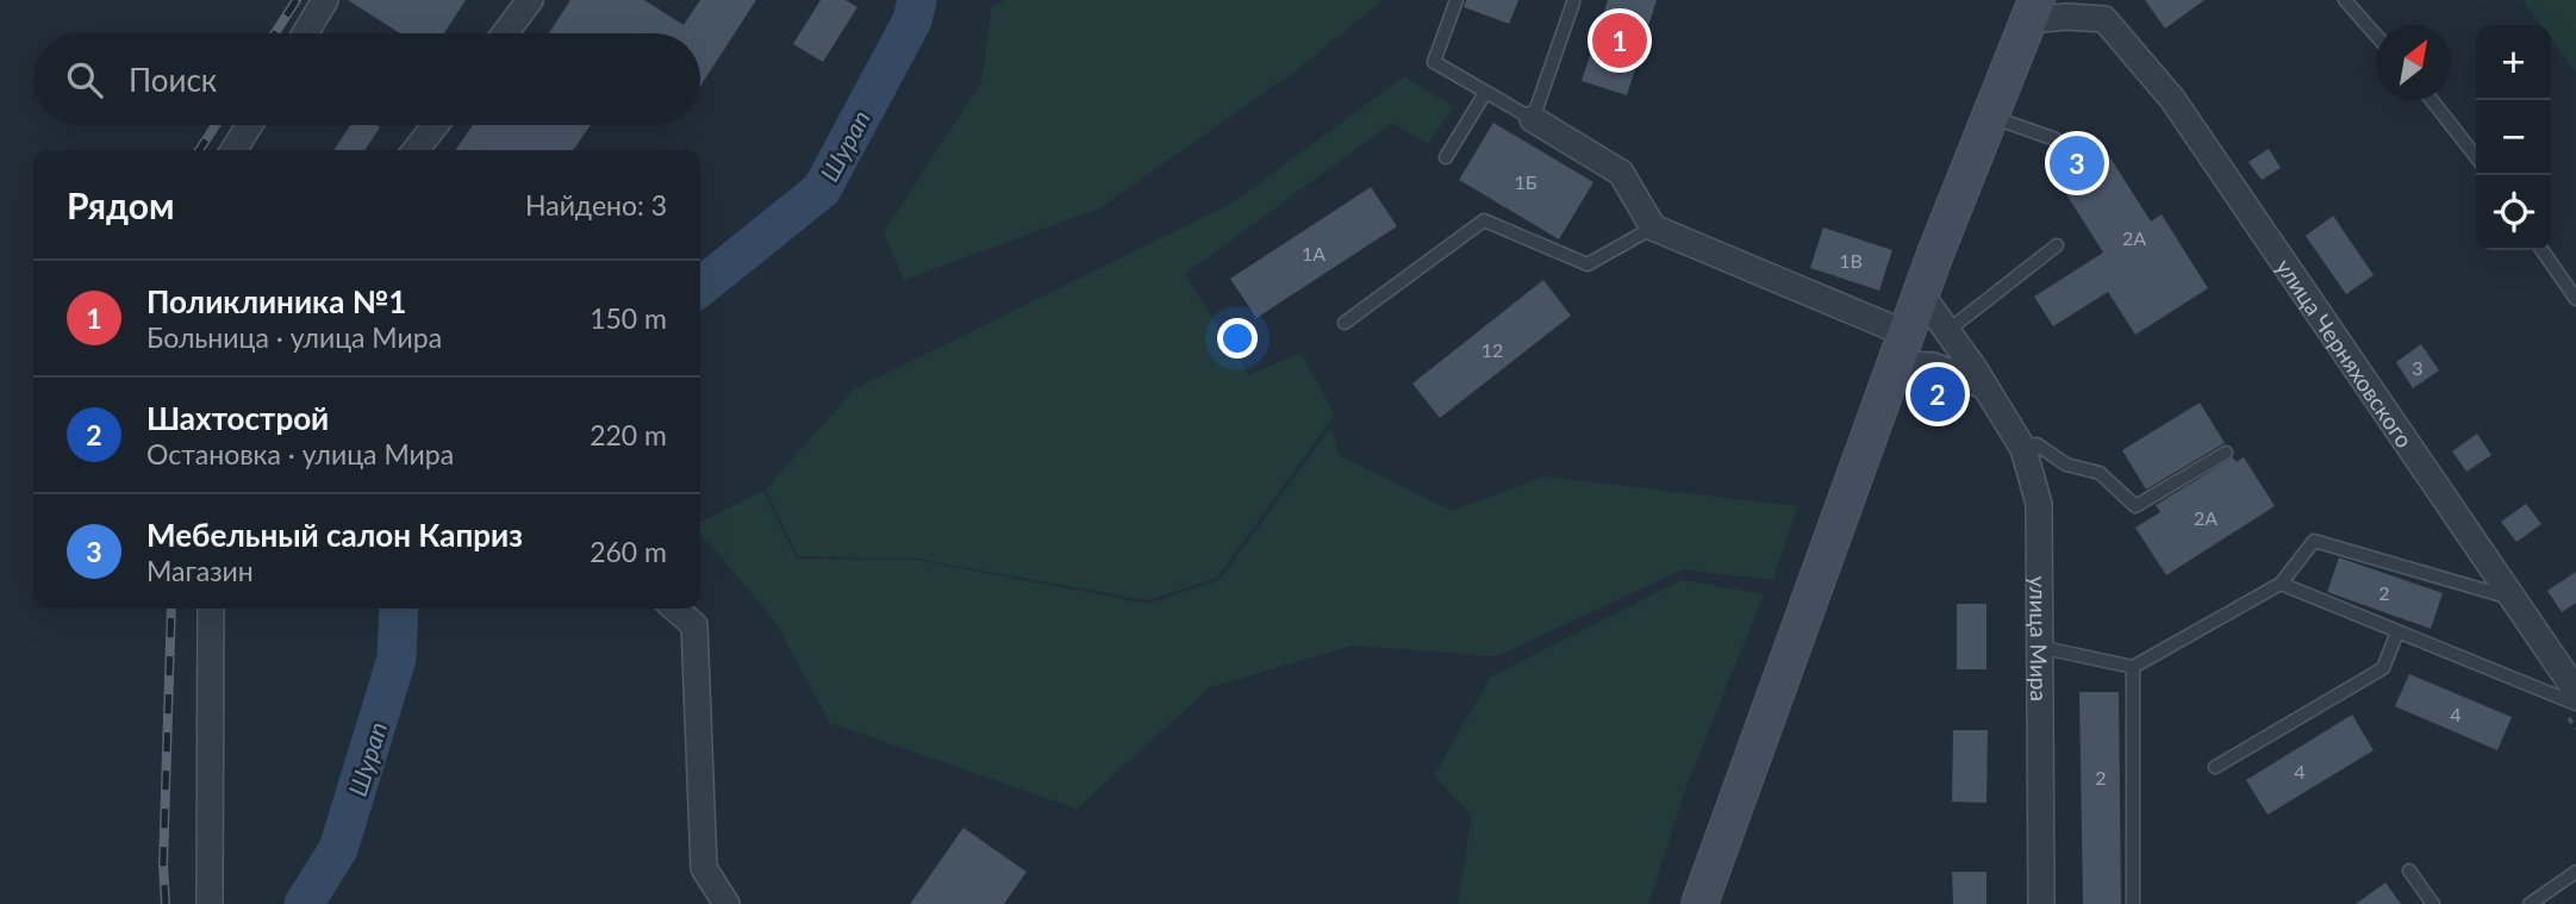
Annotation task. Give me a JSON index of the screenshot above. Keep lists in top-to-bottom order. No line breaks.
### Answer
{"streets":{"street":["улица Черняховского","улица Мира"]},"water":["Шурап"],"house_numbers":["1Б","2А","1А","1В","12","3","2А","2","4","4","2"],"north":"top right","page":{"pins":["1","3","2"],"map_buttons":["+","−"],"search":"Поиск","heading":["Рядом","Найдено: 3"],"list":[{"mark":"1","name":"Поликлиника №1","note":"Больница · улица Мира","value":"150 m"},{"mark":"2","name":"Шахтострой","note":"Остановка · улица Мира","value":"220 m"},{"mark":"3","name":"Мебельный салон Каприз","note":"Магазин","value":"260 m"}]}}
